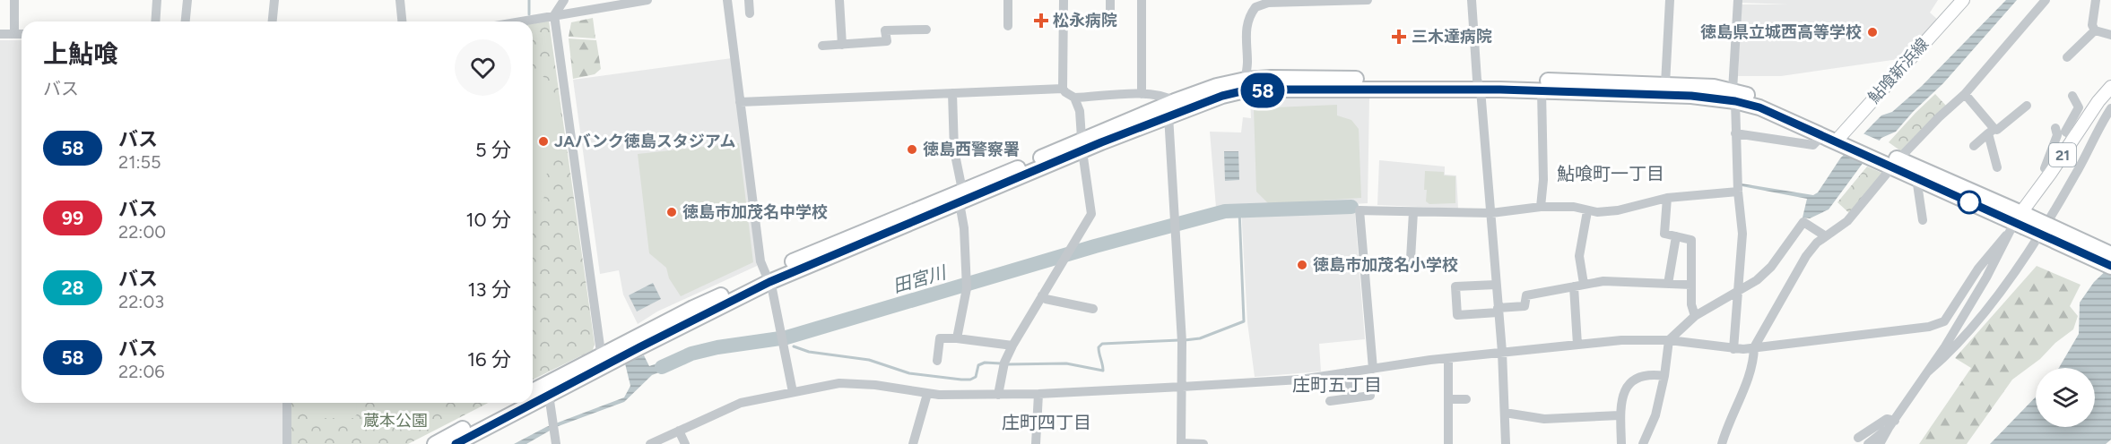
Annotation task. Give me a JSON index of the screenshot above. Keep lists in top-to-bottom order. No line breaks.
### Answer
{"streets":{"main road":["鮎喰新浜線","21"]},"districts":["鮎喰町一丁目","庄町五丁目","庄町四丁目"],"water":["田宮川"],"parks":["蔵本公園"],"places":{"health":["松永病院","三木達病院"],"other":["徳島県立城西高等学校","JAバンク徳島スタジアム","徳島西警察署","徳島市加茂名中学校","徳島市加茂名小学校"]},"lines":["bus line 58"],"page":{"on_map":"58","heading":["上鮎喰","バス"],"list":[{"mark":"58","name":"バス","note":"21:55","value":"5 分"},{"mark":"99","name":"バス","note":"22:00","value":"10 分"},{"mark":"28","name":"バス","note":"22:03","value":"13 分"},{"mark":"58","name":"バス","note":"22:06","value":"16 分"}]}}
